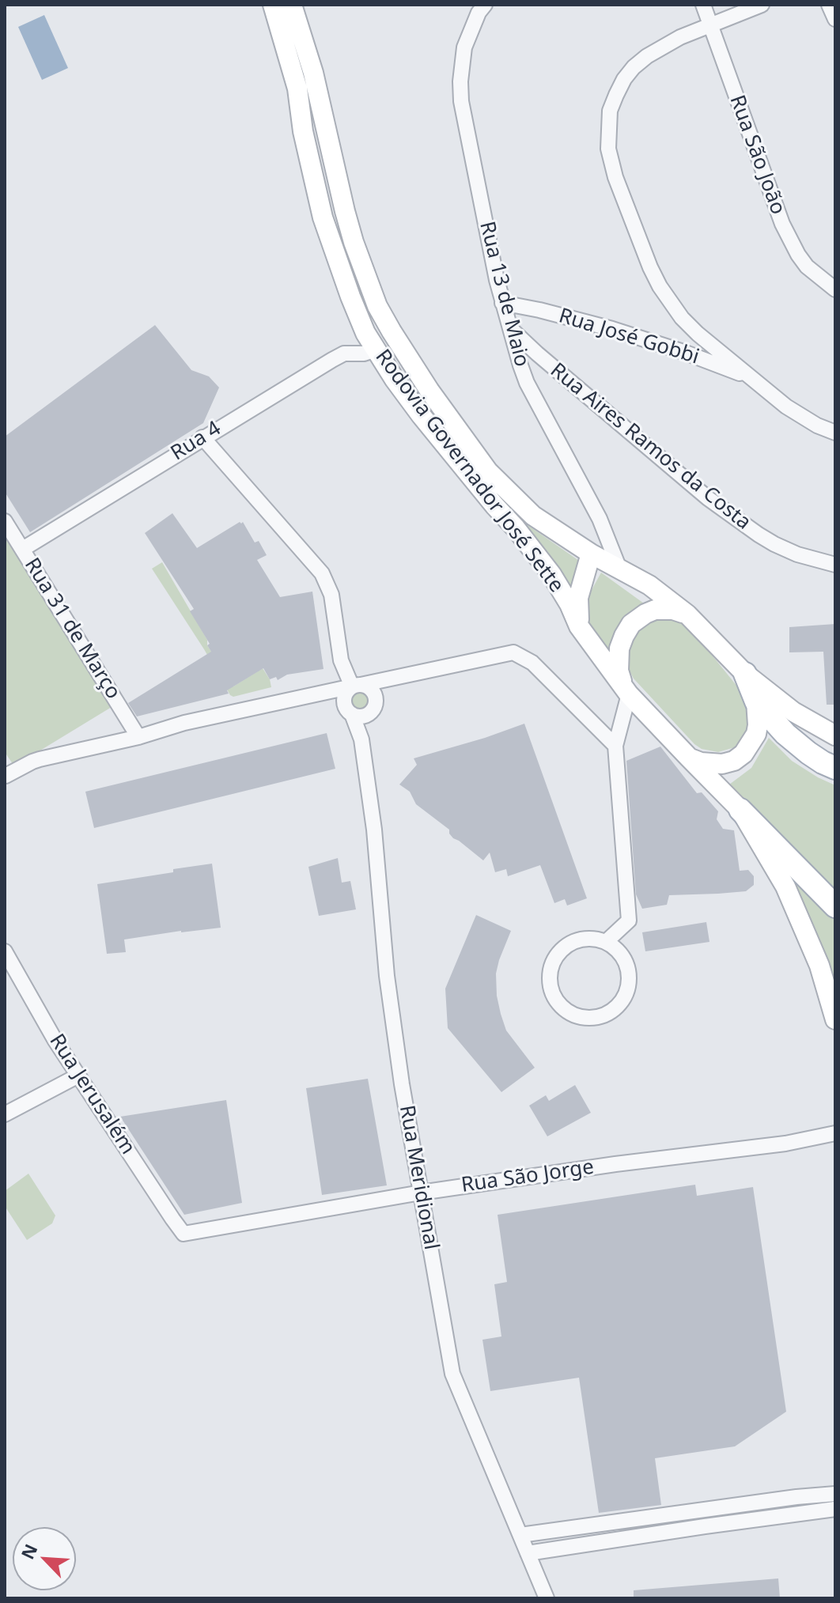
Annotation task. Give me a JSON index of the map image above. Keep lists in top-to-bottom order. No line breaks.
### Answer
{"streets":{"main road":["Rodovia Governador José Sette"],"street":["Rua São João","Rua 13 de Maio","Rua José Gobbi","Rua 4","Rua Aires Ramos da Costa","Rua 31 de Março","Rua Jerusalém","Rua São Jorge","Rua Meridional"]},"crossings":[["Rua 13 de Maio","Rua José Gobbi"],["Rua 13 de Maio","Rua Aires Ramos da Costa"],["Rua 13 de Maio","Rodovia Governador José Sette"],["Rua 4","Rodovia Governador José Sette"],["Rua 4","Rua 31 de Março"],["Rua Jerusalém","Rua São Jorge"],["Rua São Jorge","Rua Meridional"]],"north":"top left"}
